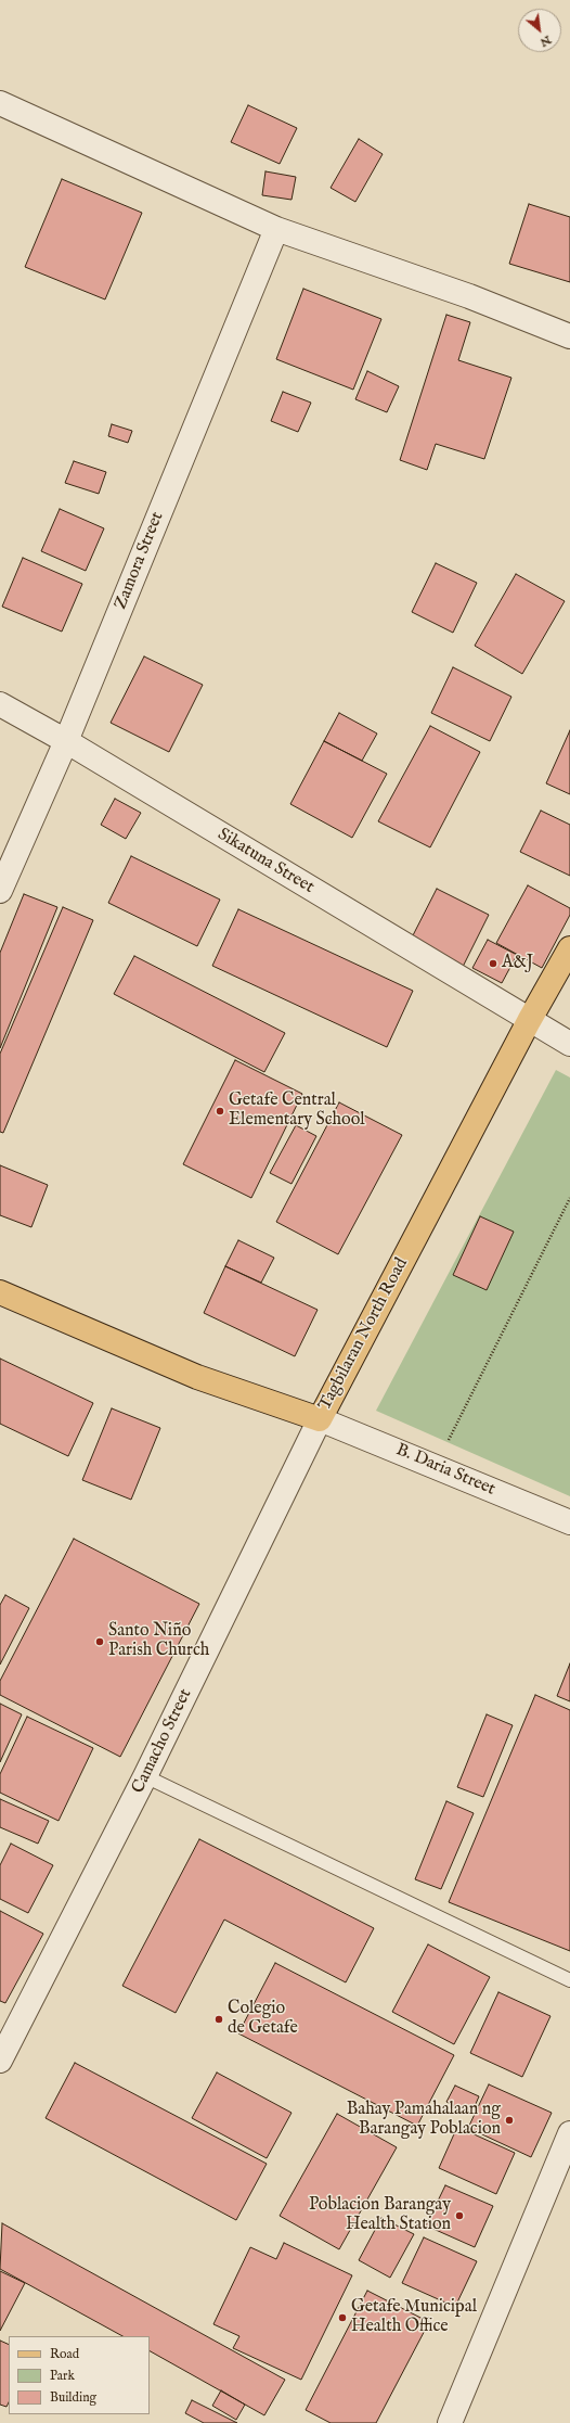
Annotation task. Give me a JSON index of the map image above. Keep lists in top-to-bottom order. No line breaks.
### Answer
{"streets":{"main road":["Tagbilaran North Road"],"street":["Zamora Street","Sikatuna Street","B. Daria Street","Camacho Street"]},"crossings":[["Zamora Street","Sikatuna Street"],["Sikatuna Street","Tagbilaran North Road"],["Tagbilaran North Road","B. Daria Street"],["Tagbilaran North Road","Camacho Street"],["B. Daria Street","Camacho Street"]],"places":["A&J","Getafe Central Elementary School","Santo Niño Parish Church","Colegio de Getafe","Bahay Pamahalaan ng Barangay Poblacion","Poblacion Barangay Health Station","Getafe Municipal Health Office"],"legend":["Road","Park","Building"],"north":"bottom right"}
